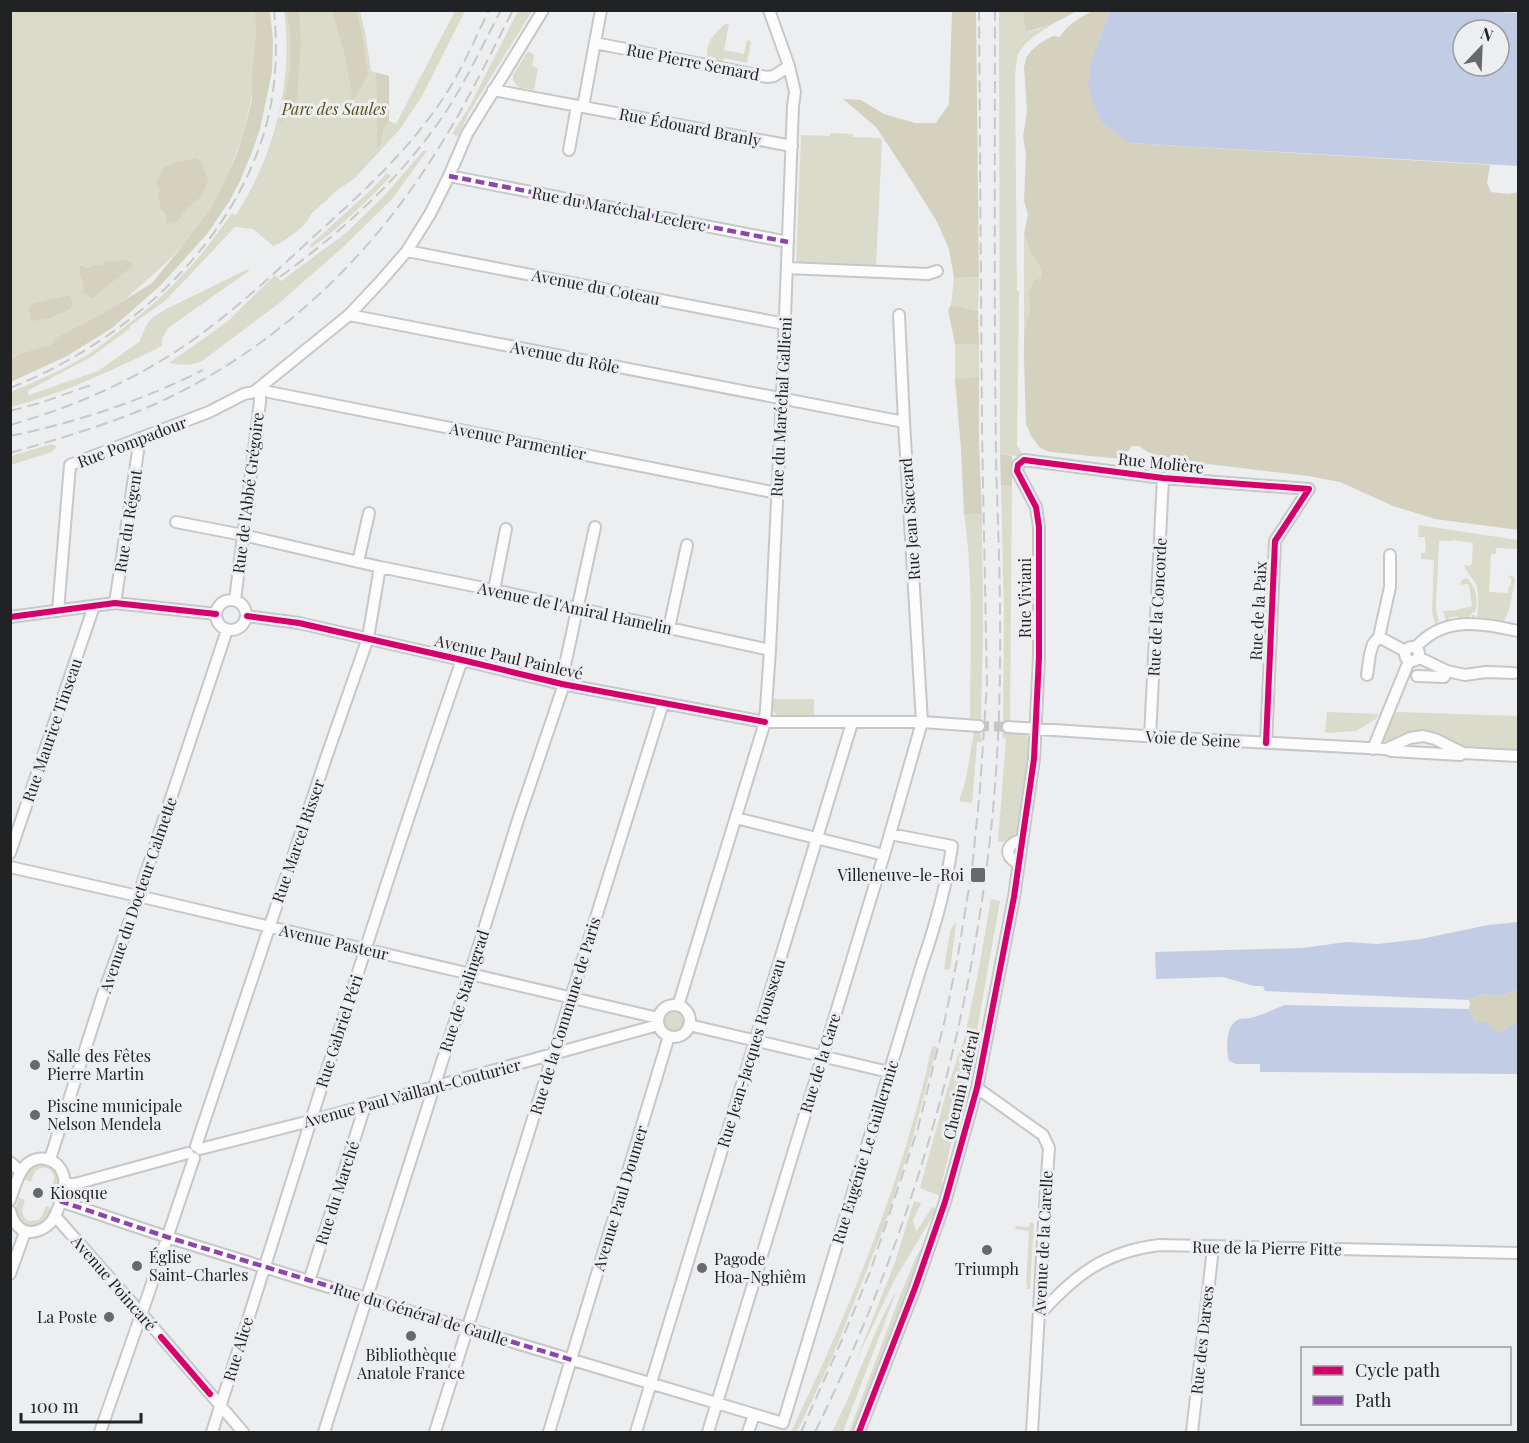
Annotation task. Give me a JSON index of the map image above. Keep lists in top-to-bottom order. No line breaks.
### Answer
{"streets":{"street":["Rue Pierre Semard","Rue Édouard Branly","Rue du Maréchal Leclerc","Avenue du Coteau","Avenue du Rôle","Rue du Maréchal Gallieni","Avenue Parmentier","Rue Pompadour","Rue Molière","Rue de l'Abbé Grégoire","Rue Jean Saccard","Rue du Régent","Rue Viviani","Rue de la Concorde","Avenue de l'Amiral Hamelin","Rue de la Paix","Avenue Paul Painlevé","Rue Maurice Tinseau","Voie de Seine","Rue Marcel Risser","Avenue du Docteur Calmette","Avenue Pasteur","Rue de Stalingrad","Rue de la Commune de Paris","Rue Gabriel Péri","Rue Jean-Jacques Rousseau","Rue de la Gare","Chemin Latéral","Avenue Paul Vaillant-Couturier","Rue Eugénie Le Guillermic","Rue du Marché","Avenue Paul Doumer","Avenue de la Carelle","Rue de la Pierre Fitte","Avenue Poincaré","Rue du Général de Gaulle","Rue des Darses","Rue Alice"]},"crossings":[["Rue Pierre Semard","Rue du Maréchal Gallieni"],["Rue Édouard Branly","Rue du Maréchal Gallieni"],["Rue du Maréchal Leclerc","Rue du Maréchal Gallieni"],["Rue du Maréchal Leclerc","Rue Pompadour"],["Avenue du Coteau","Rue du Maréchal Gallieni"],["Avenue du Coteau","Rue Pompadour"],["Avenue du Rôle","Rue du Maréchal Gallieni"],["Avenue du Rôle","Rue Pompadour"],["Avenue du Rôle","Rue Jean Saccard"],["Rue du Maréchal Gallieni","Avenue Parmentier"],["Rue du Maréchal Gallieni","Avenue de l'Amiral Hamelin"],["Rue du Maréchal Gallieni","Avenue Paul Painlevé"],["Avenue Parmentier","Rue Pompadour"],["Avenue Parmentier","Rue de l'Abbé Grégoire"],["Rue Pompadour","Rue de l'Abbé Grégoire"],["Rue Pompadour","Rue du Régent"],["Rue Molière","Rue Viviani"],["Rue Molière","Rue de la Concorde"],["Rue Molière","Rue de la Paix"],["Rue de l'Abbé Grégoire","Avenue de l'Amiral Hamelin"],["Rue de l'Abbé Grégoire","Avenue Paul Painlevé"],["Rue de l'Abbé Grégoire","Avenue du Docteur Calmette"],["Rue Jean Saccard","Avenue Paul Painlevé"],["Rue Jean Saccard","Rue de la Gare"],["Rue Viviani","Voie de Seine"],["Rue Viviani","Chemin Latéral"],["Rue de la Concorde","Voie de Seine"],["Avenue de l'Amiral Hamelin","Rue Marcel Risser"],["Avenue de l'Amiral Hamelin","Rue de Stalingrad"],["Rue de la Paix","Voie de Seine"],["Avenue Paul Painlevé","Rue Marcel Risser"],["Avenue Paul Painlevé","Avenue du Docteur Calmette"],["Avenue Paul Painlevé","Rue de Stalingrad"],["Avenue Paul Painlevé","Rue de la Commune de Paris"],["Avenue Paul Painlevé","Rue Gabriel Péri"],["Avenue Paul Painlevé","Rue Jean-Jacques Rousseau"],["Avenue Paul Painlevé","Rue de la Gare"],["Voie de Seine","Chemin Latéral"],["Rue Marcel Risser","Avenue Pasteur"],["Rue Marcel Risser","Avenue Paul Vaillant-Couturier"],["Rue Marcel Risser","Avenue Poincaré"],["Rue Marcel Risser","Rue du Général de Gaulle"],["Avenue du Docteur Calmette","Avenue Pasteur"],["Avenue Pasteur","Rue de Stalingrad"],["Avenue Pasteur","Rue de la Commune de Paris"],["Avenue Pasteur","Rue Gabriel Péri"],["Avenue Pasteur","Avenue Paul Vaillant-Couturier"],["Avenue Pasteur","Avenue Paul Doumer"],["Rue de Stalingrad","Avenue Paul Vaillant-Couturier"],["Rue de Stalingrad","Rue du Général de Gaulle"],["Rue de la Commune de Paris","Avenue Paul Vaillant-Couturier"],["Rue de la Commune de Paris","Rue du Général de Gaulle"],["Rue Gabriel Péri","Avenue Paul Vaillant-Couturier"],["Rue Gabriel Péri","Rue du Général de Gaulle"],["Rue Gabriel Péri","Rue Alice"],["Rue Jean-Jacques Rousseau","Rue du Général de Gaulle"],["Rue de la Gare","Rue Eugénie Le Guillermic"],["Rue de la Gare","Rue du Général de Gaulle"],["Chemin Latéral","Avenue de la Carelle"],["Avenue Paul Vaillant-Couturier","Rue du Marché"],["Avenue Paul Vaillant-Couturier","Avenue Paul Doumer"],["Rue Eugénie Le Guillermic","Rue du Général de Gaulle"],["Rue du Marché","Rue du Général de Gaulle"],["Avenue Paul Doumer","Rue du Général de Gaulle"],["Avenue de la Carelle","Rue de la Pierre Fitte"],["Rue de la Pierre Fitte","Rue des Darses"],["Avenue Poincaré","Rue Alice"],["Rue du Général de Gaulle","Rue Alice"]],"parks":["Parc des Saules"],"places":{"transit":["Villeneuve-le-Roi"],"other":["Salle des Fêtes Pierre Martin","Piscine municipale Nelson Mendela","Kiosque","Triumph","Église Saint-Charles","Pagode Hoa-Nghiêm","La Poste","Bibliothèque Anatole France"]},"legend":["Cycle path","Path"],"scale_bar":"100 m","north":"top right"}
